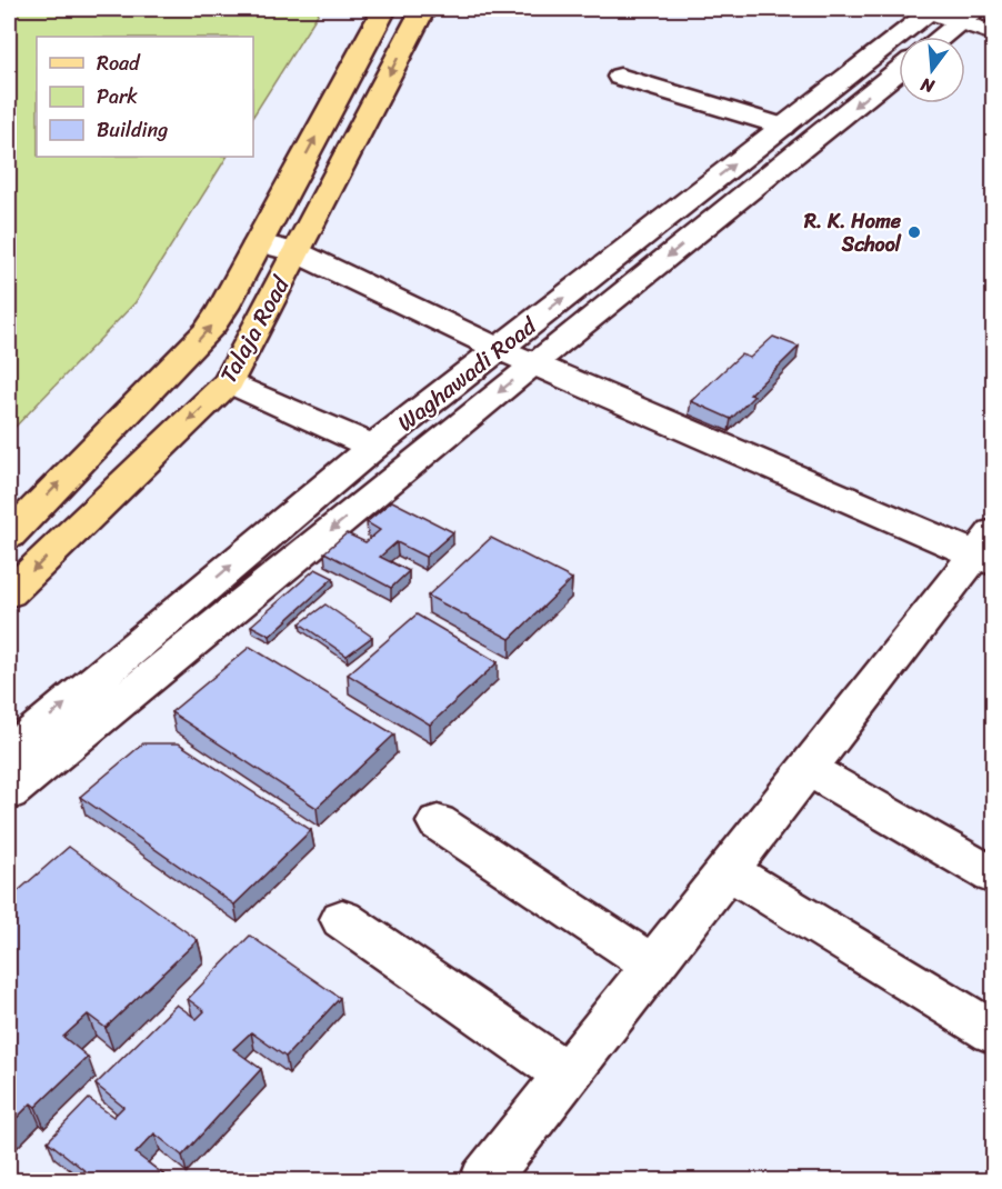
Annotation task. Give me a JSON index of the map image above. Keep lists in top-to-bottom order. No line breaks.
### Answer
{"streets":{"main road":["Talaja Road","Waghawadi Road"]},"places":["R. K. Home School"],"legend":["Road","Park","Building"],"north":"bottom"}
